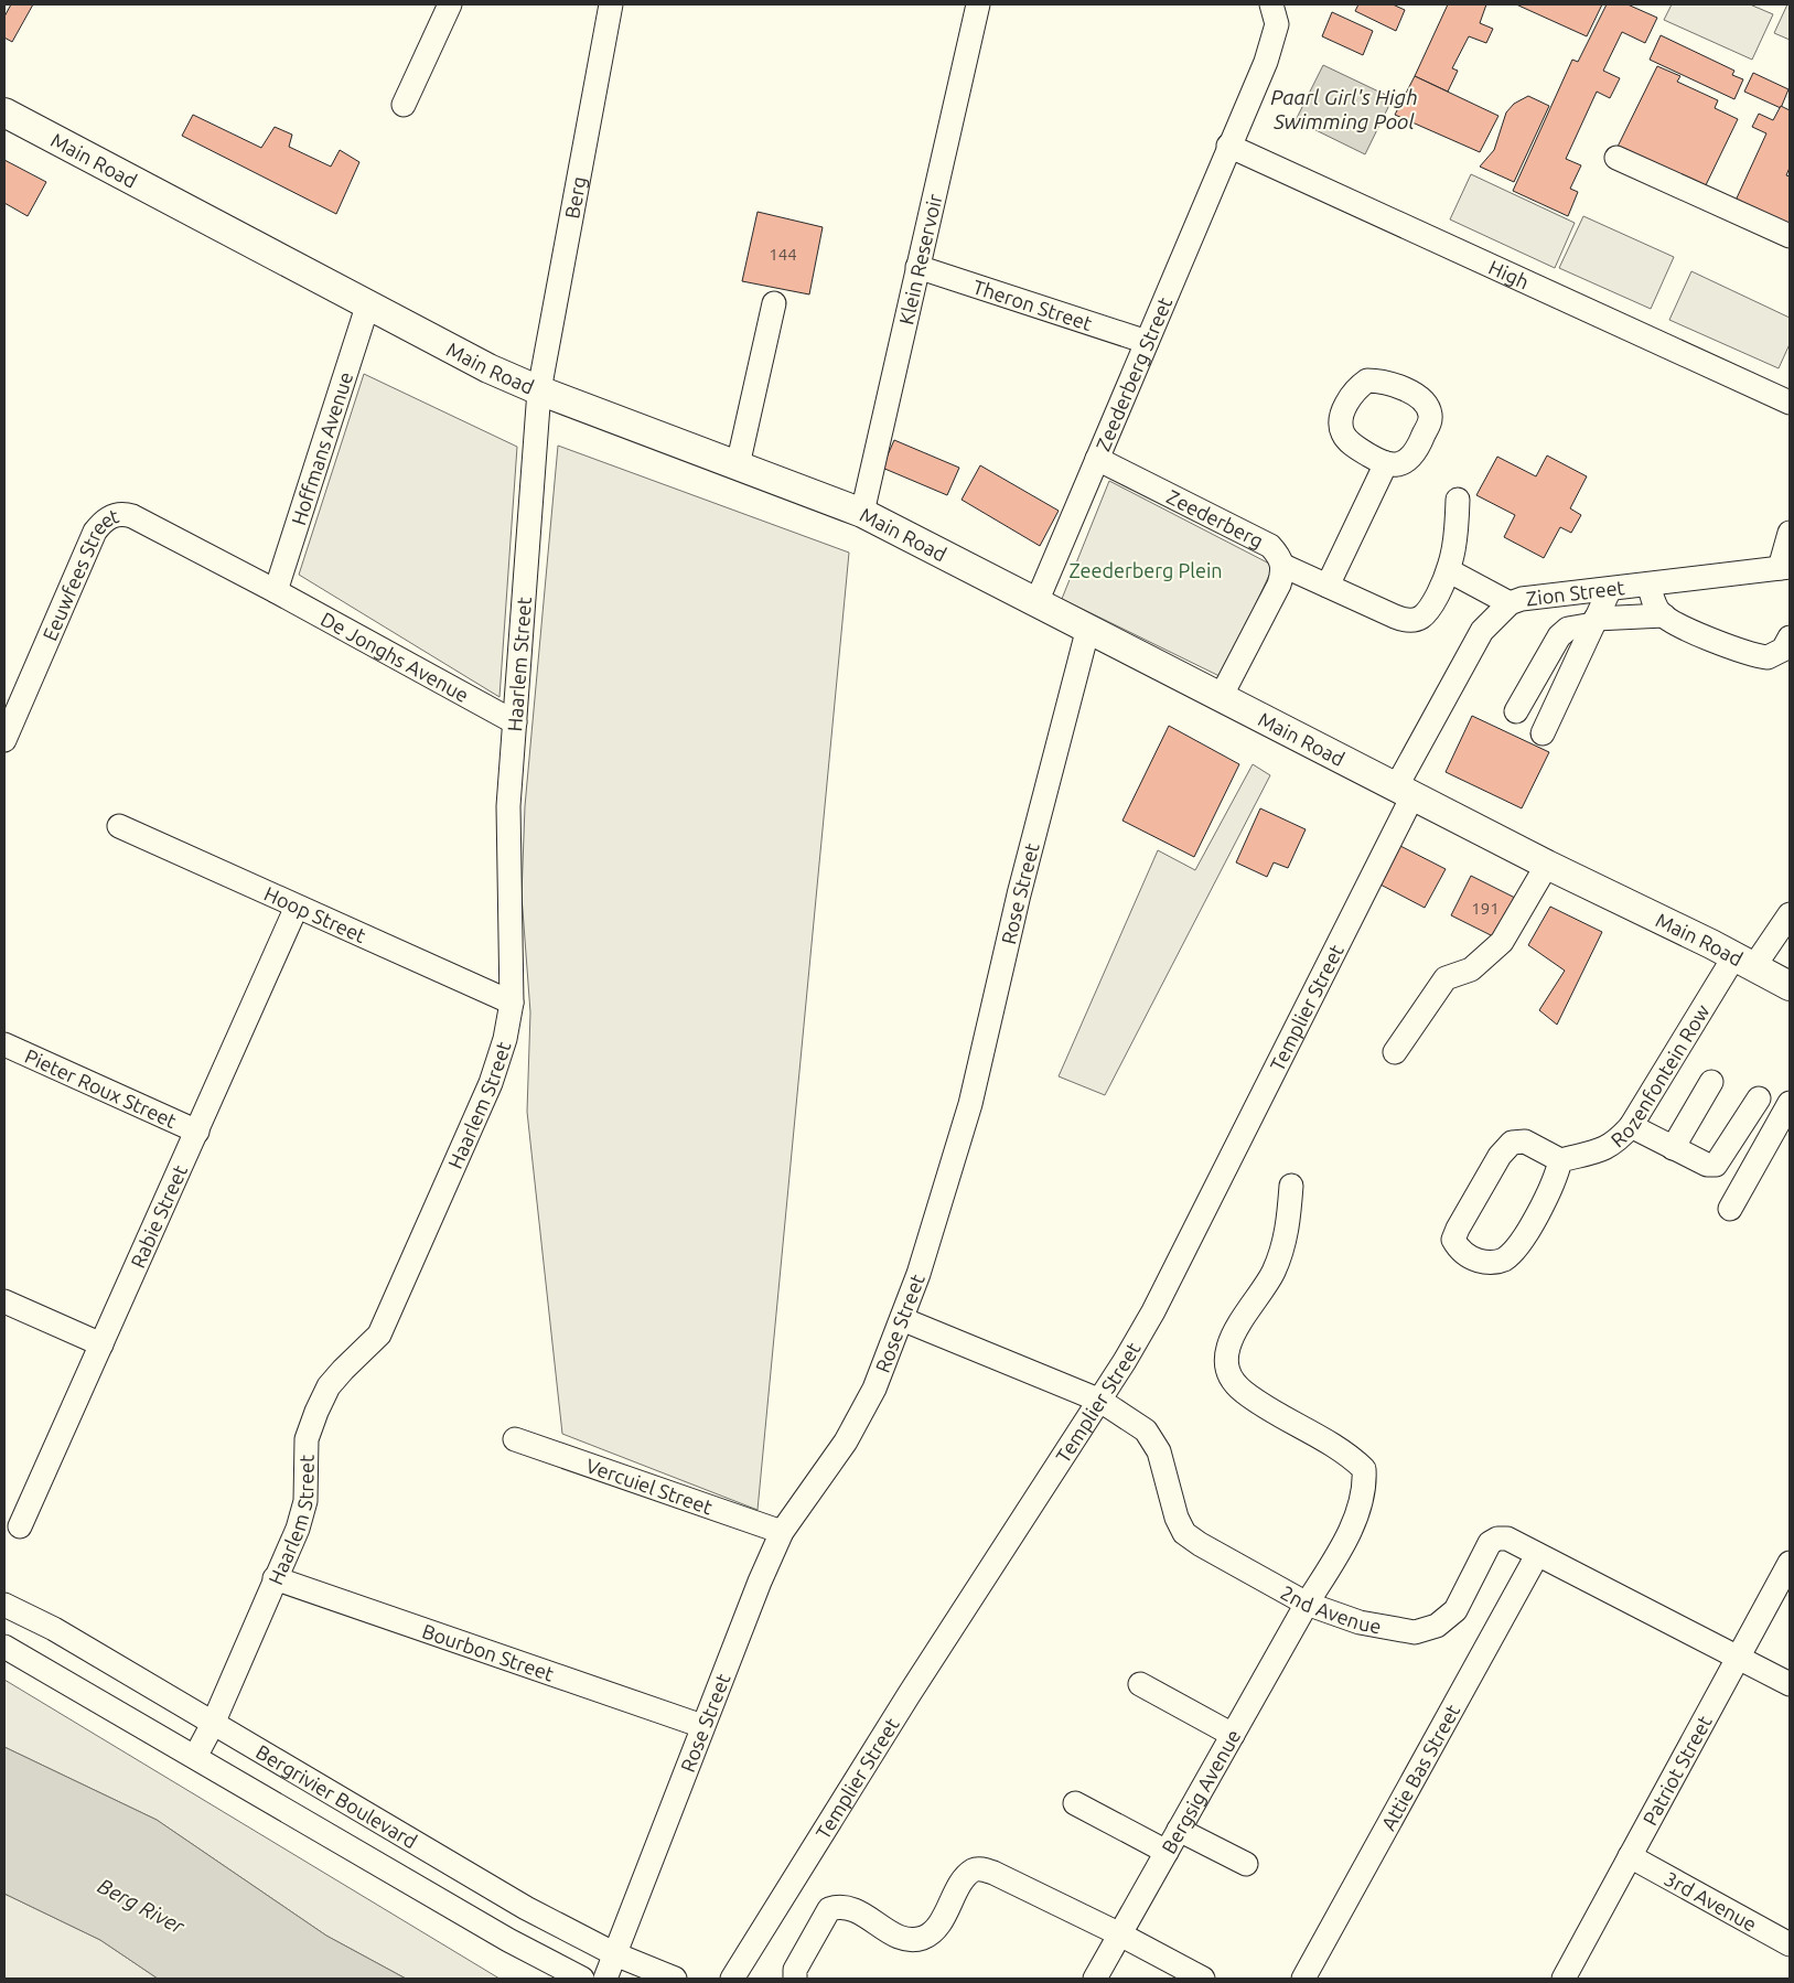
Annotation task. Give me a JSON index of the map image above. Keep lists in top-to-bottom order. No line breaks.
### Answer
{"streets":{"main road":["Main Road"],"street":["Berg","Klein Reservoir","High","Theron Street","Zeederberg Street","Hoffmans Avenue","Zeederberg","Eeuwfees Street","Zion Street","De Jonghs Avenue","Haarlem Street","Rose Street","Hoop Street","Templier Street","Rozenfontein Row","Pieter Roux Street","Rabie Street","Vercuiel Street","2nd Avenue","Bourbon Street","Attie Bas Street","Patriot Street","Bergsig Avenue","Bergrivier Boulevard","3rd Avenue"]},"crossings":[["Main Road","Berg"],["Main Road","Klein Reservoir"],["Main Road","Zeederberg Street"],["Main Road","Hoffmans Avenue"],["Main Road","Zion Street"],["Main Road","Haarlem Street"],["Main Road","Rose Street"],["Main Road","Templier Street"],["Main Road","Rozenfontein Row"],["Berg","Haarlem Street"],["Klein Reservoir","Theron Street"],["High","Zeederberg Street"],["Theron Street","Zeederberg Street"],["Zeederberg Street","Zeederberg"],["Hoffmans Avenue","Eeuwfees Street"],["Hoffmans Avenue","De Jonghs Avenue"],["Eeuwfees Street","De Jonghs Avenue"],["Zion Street","Templier Street"],["De Jonghs Avenue","Haarlem Street"],["Haarlem Street","Hoop Street"],["Haarlem Street","Bourbon Street"],["Haarlem Street","Bergrivier Boulevard"],["Rose Street","Vercuiel Street"],["Rose Street","2nd Avenue"],["Rose Street","Bourbon Street"],["Rose Street","Bergrivier Boulevard"],["Hoop Street","Rabie Street"],["Templier Street","2nd Avenue"],["Pieter Roux Street","Rabie Street"],["2nd Avenue","Attie Bas Street"],["2nd Avenue","Patriot Street"],["2nd Avenue","Bergsig Avenue"],["Patriot Street","3rd Avenue"]],"water":["Paarl Girl's High Swimming Pool","Berg River"],"parks":["Zeederberg Plein"],"house_numbers":["144","191"]}
